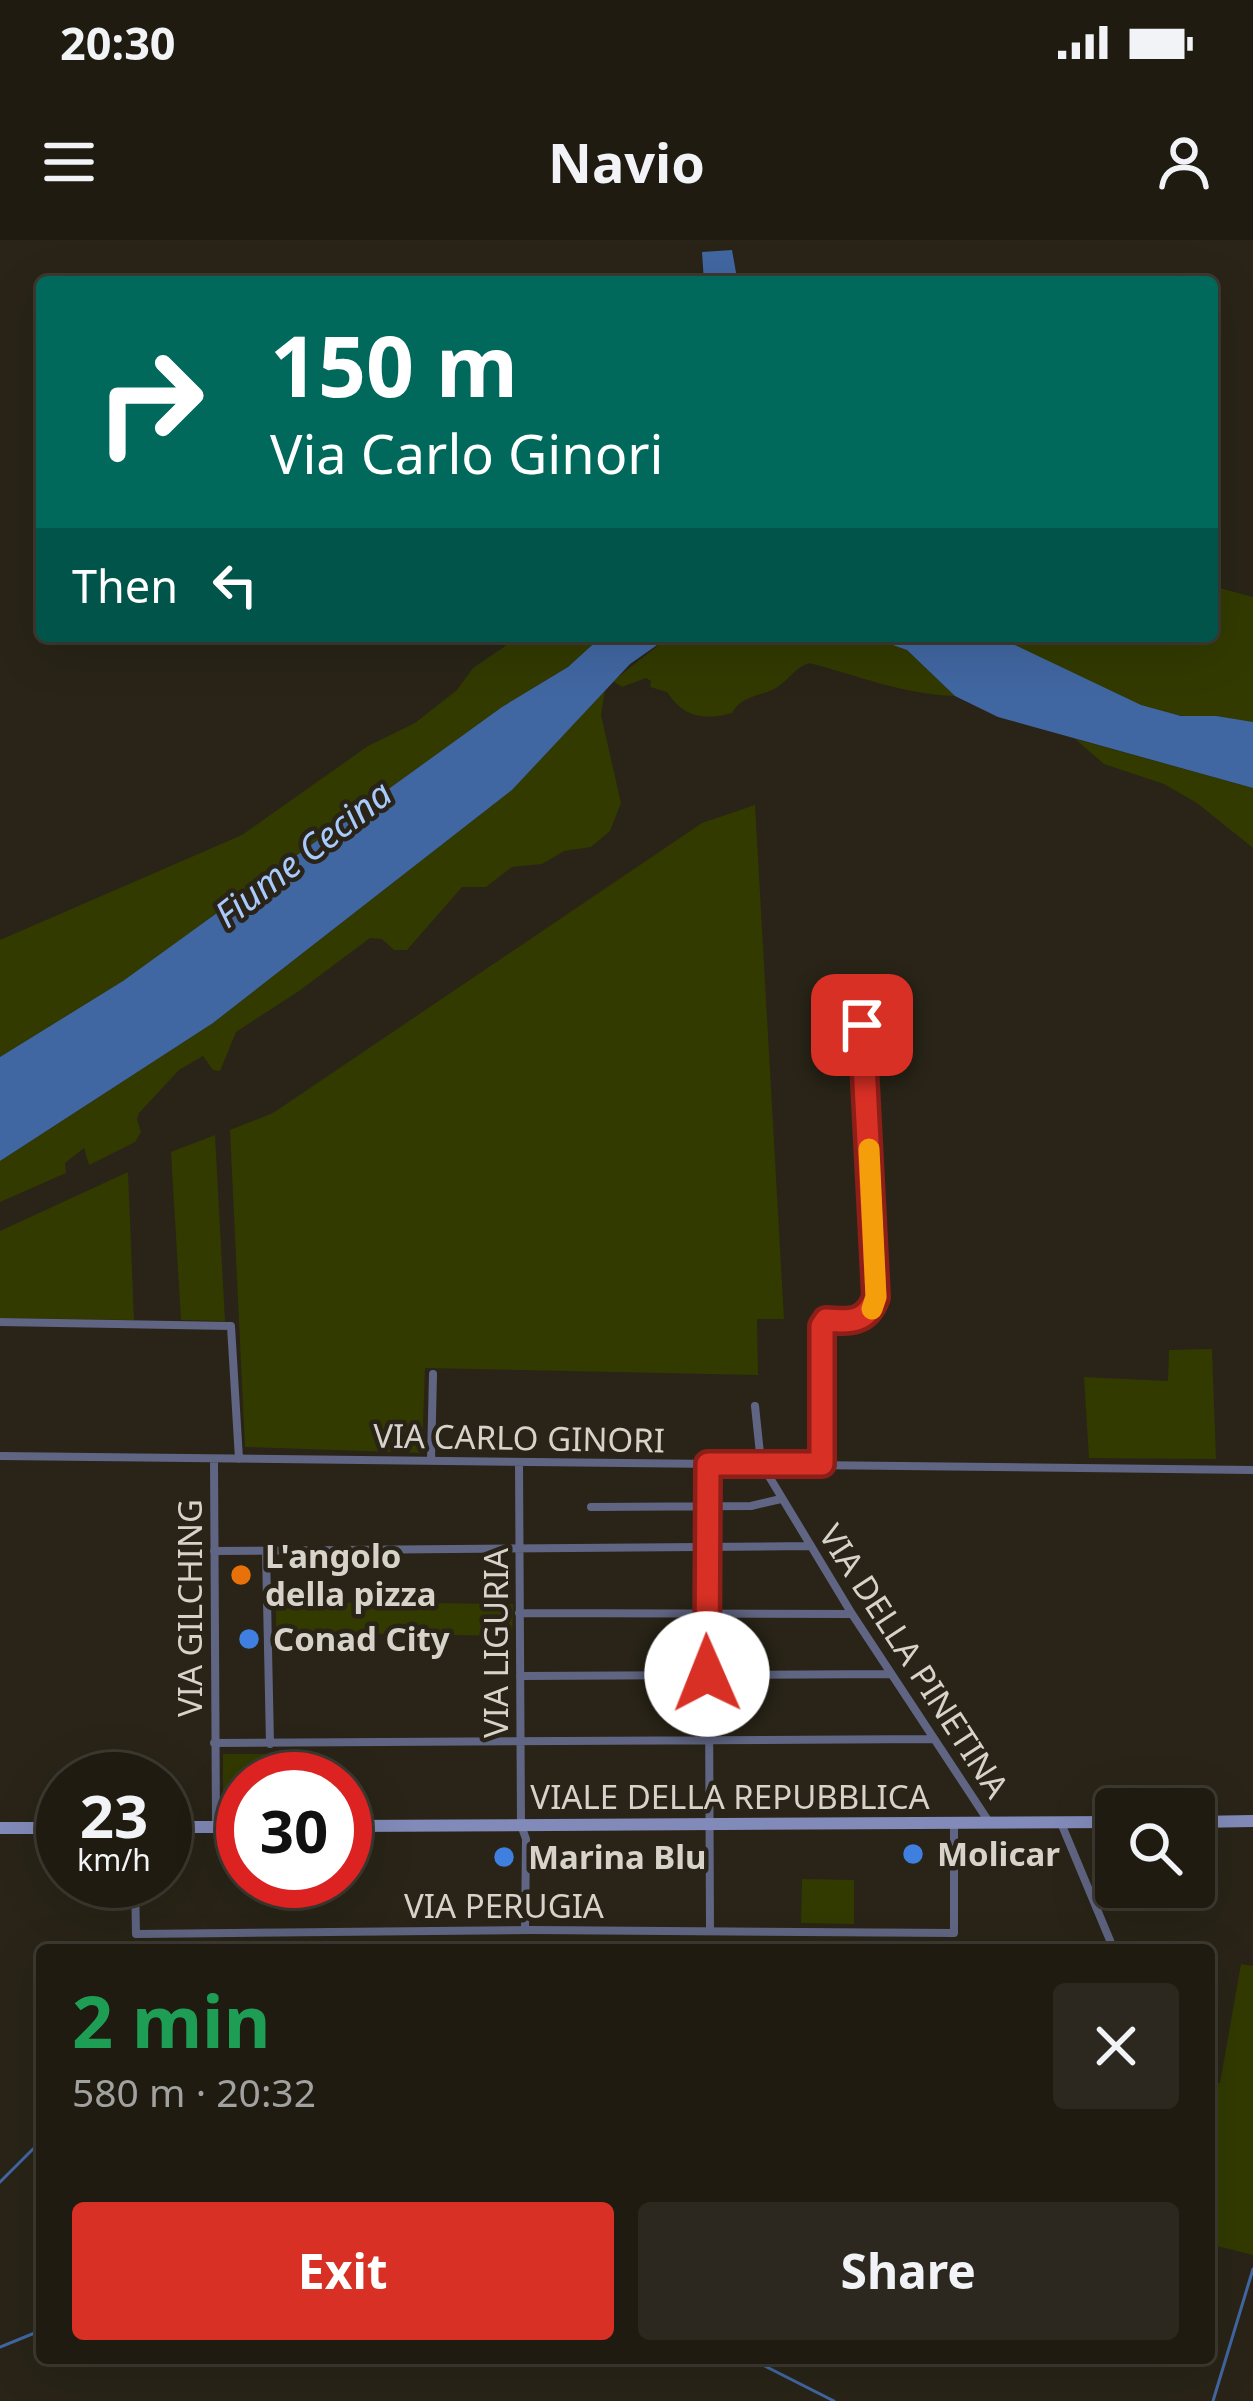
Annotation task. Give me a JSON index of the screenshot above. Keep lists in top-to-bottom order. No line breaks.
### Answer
{"streets":{"street":["VIA CARLO GINORI","VIA GILCHING","VIA LIGURIA","VIA DELLA PINETINA","VIALE DELLA REPUBBLICA","VIA PERUGIA"]},"crossings":[["VIA CARLO GINORI","VIA GILCHING"],["VIA CARLO GINORI","VIA LIGURIA"],["VIA CARLO GINORI","VIA DELLA PINETINA"],["VIA LIGURIA","VIALE DELLA REPUBBLICA"],["VIA LIGURIA","VIA PERUGIA"],["VIA DELLA PINETINA","VIALE DELLA REPUBBLICA"],["VIALE DELLA REPUBBLICA","VIA PERUGIA"]],"water":["Fiume Cecina"],"places":["L'angolo della pizza","Conad City","Molicar","Marina Blu"],"page":{"status":"20:30","header":"Navio","turn":["150 m","Via Carlo Ginori"],"then":"Then","speed":"23 km/h","limit":"30","heading":["2 min","580 m · 20:32"],"buttons":["Exit","Share"]}}
